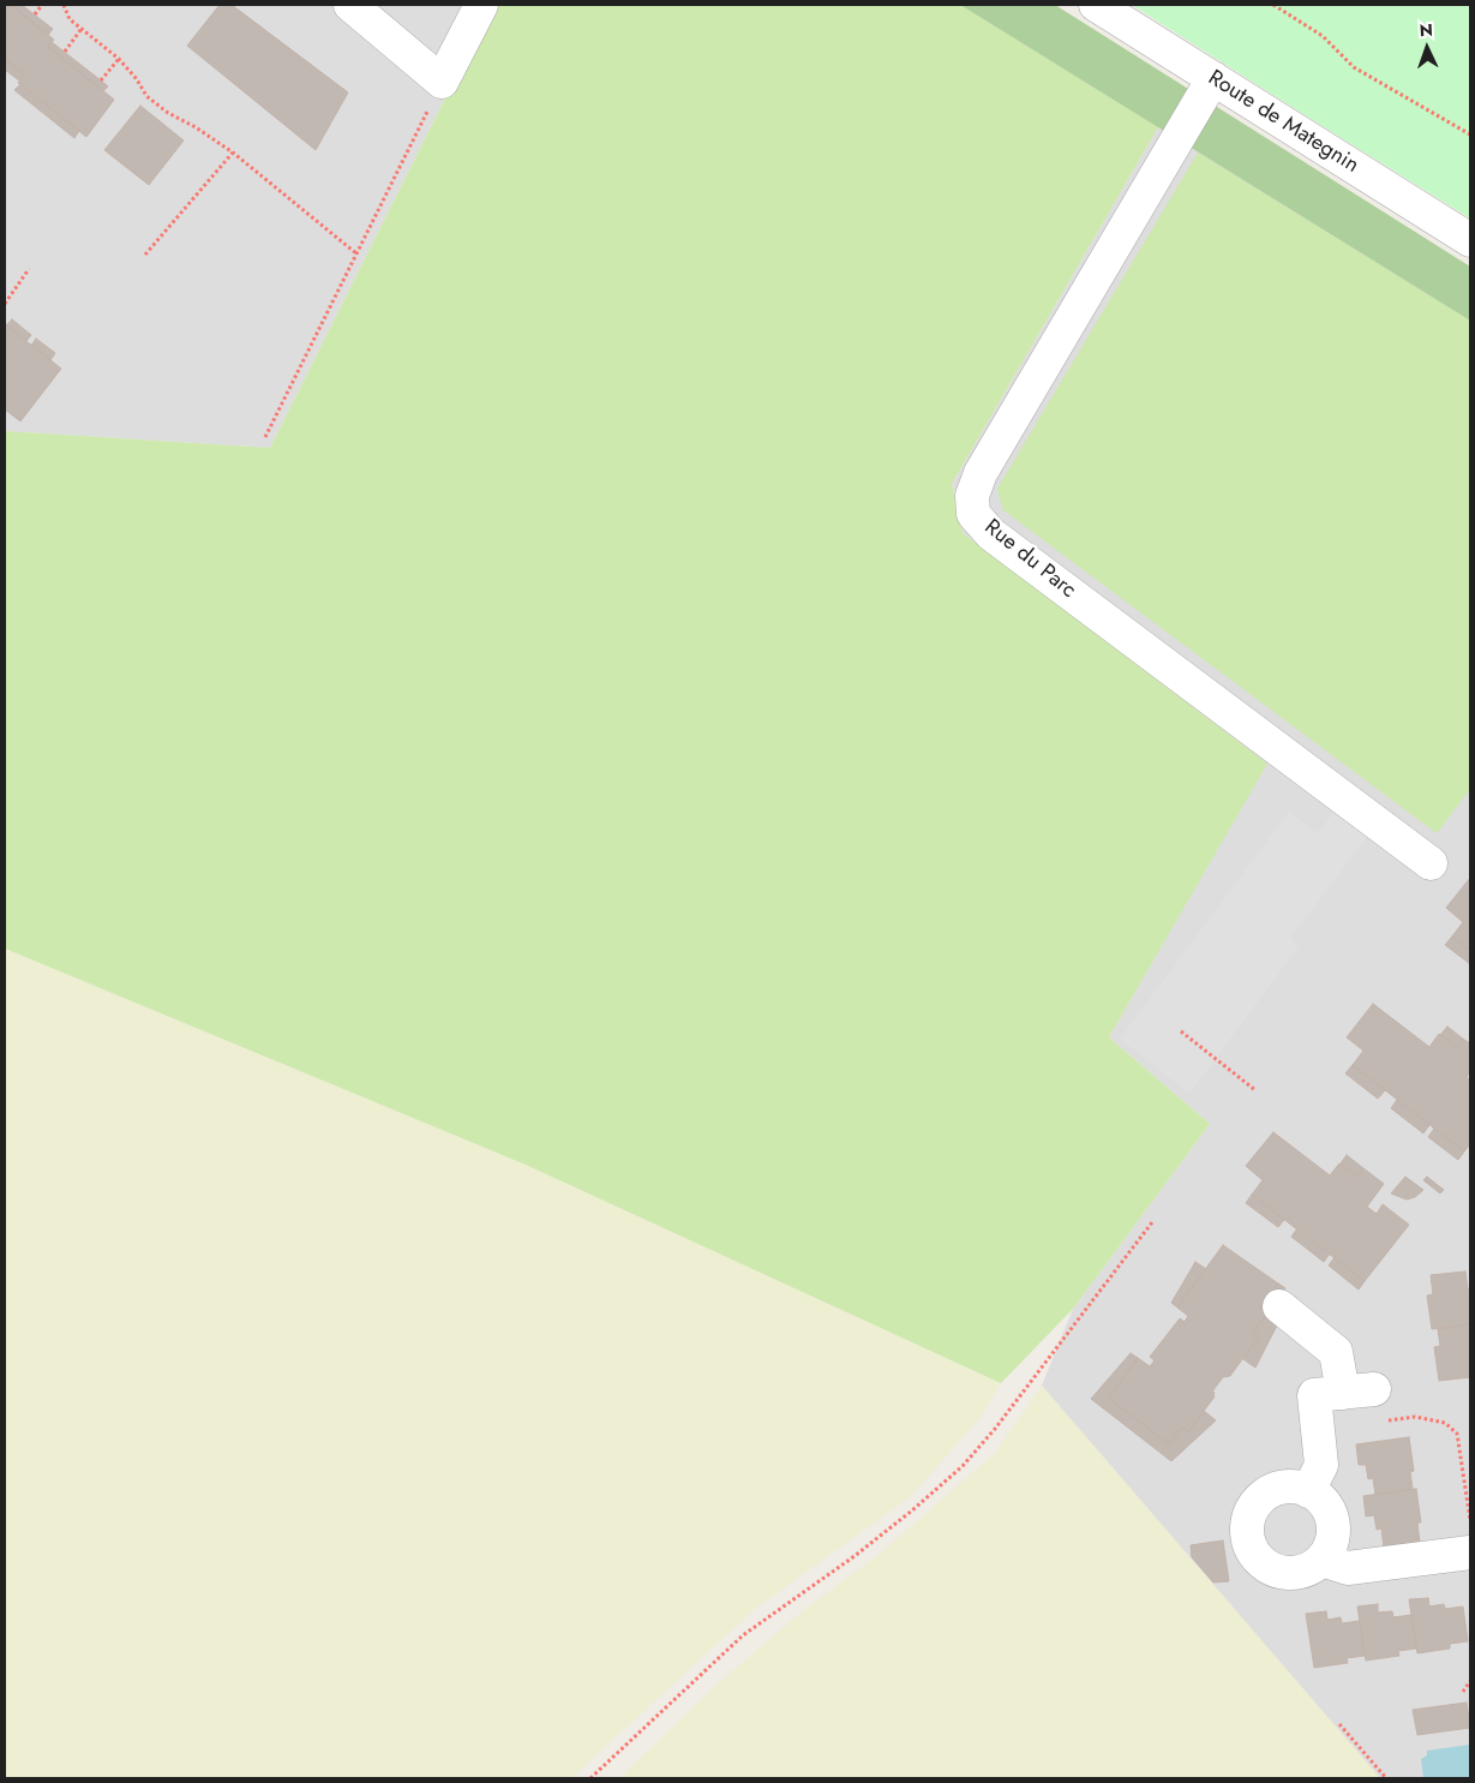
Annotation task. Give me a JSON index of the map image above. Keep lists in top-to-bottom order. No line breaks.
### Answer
{"streets":{"street":["Route de Mategnin","Rue du Parc"]},"crossings":[["Route de Mategnin","Rue du Parc"]],"north":"top"}
